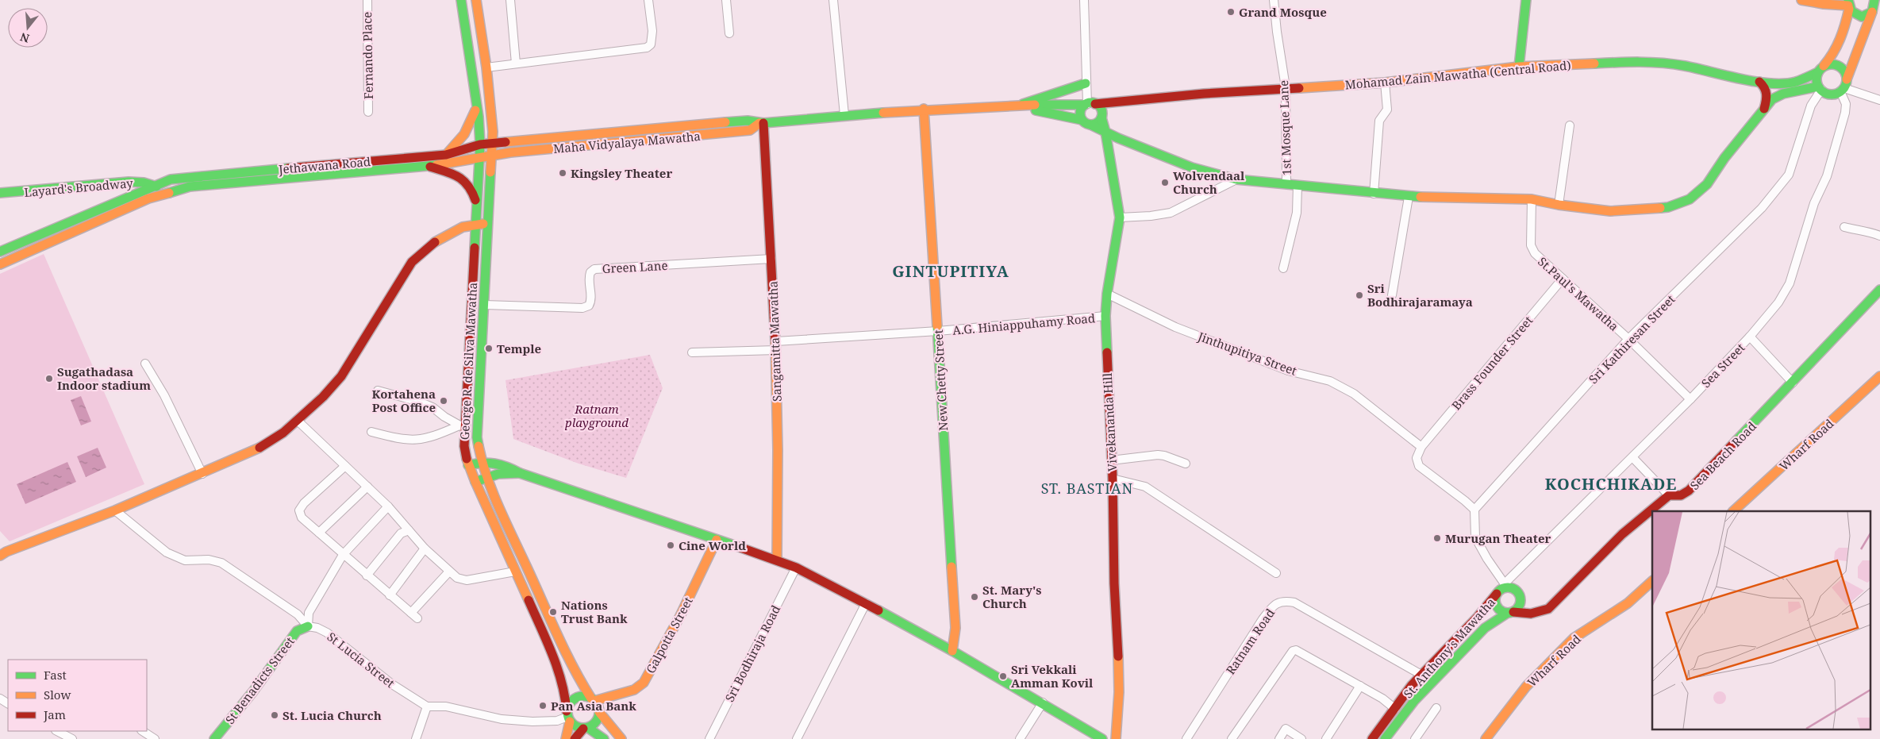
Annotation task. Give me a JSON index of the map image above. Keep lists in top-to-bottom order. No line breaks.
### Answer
{"streets":{"main road":["Mohamad Zain Mawatha (Central Road)","Maha Vidyalaya Mawatha","Jethawana Road","Layard's Broadway","Sangamitta Mawatha","George R. de Silva Mawatha","New Chetty Street","Vivekananda Hill","Wharf Road","Sea Beach Road","Galpotta Street","St. Anthony's Mawatha","St Benadicts Street"],"street":["Fernando Place","1st Mosque Lane","Green Lane","St.Paul's Mawatha","A.G. Hiniappuhamy Road","Sri Kathiresan Street","Jinthupitiya Street","Brass Founder Street","Sea Street","Ratnam Road","Sri Bodhiraja Road","St Lucia Street"]},"crossings":[["Mohamad Zain Mawatha (Central Road)","1st Mosque Lane"],["Mohamad Zain Mawatha (Central Road)","Maha Vidyalaya Mawatha"],["Mohamad Zain Mawatha (Central Road)","Sri Kathiresan Street"],["Mohamad Zain Mawatha (Central Road)","Sea Street"],["Mohamad Zain Mawatha (Central Road)","Vivekananda Hill"],["Maha Vidyalaya Mawatha","Jethawana Road"],["Maha Vidyalaya Mawatha","Sangamitta Mawatha"],["Maha Vidyalaya Mawatha","George R. de Silva Mawatha"],["Maha Vidyalaya Mawatha","New Chetty Street"],["Maha Vidyalaya Mawatha","Vivekananda Hill"],["Jethawana Road","Layard's Broadway"],["Jethawana Road","George R. de Silva Mawatha"],["Green Lane","Sangamitta Mawatha"],["Green Lane","George R. de Silva Mawatha"],["St.Paul's Mawatha","Sri Kathiresan Street"],["St.Paul's Mawatha","Brass Founder Street"],["St.Paul's Mawatha","Sea Street"],["A.G. Hiniappuhamy Road","Sangamitta Mawatha"],["A.G. Hiniappuhamy Road","New Chetty Street"],["A.G. Hiniappuhamy Road","Vivekananda Hill"],["Sri Kathiresan Street","Sea Street"],["Jinthupitiya Street","Brass Founder Street"],["Jinthupitiya Street","Vivekananda Hill"],["George R. de Silva Mawatha","Galpotta Street"],["Sea Street","Sea Beach Road"],["Sea Street","St. Anthony's Mawatha"],["Sea Beach Road","St. Anthony's Mawatha"],["Ratnam Road","St. Anthony's Mawatha"],["St Lucia Street","St Benadicts Street"]],"districts":["GINTUPITIYA","KOCHCHIKADE","ST. BASTIAN"],"parks":["Ratnam playground"],"places":["Grand Mosque","Kingsley Theater","Wolvendaal Church","Sri Bodhirajaramaya","Temple","Sugathadasa Indoor stadium","Kortahena Post Office","Murugan Theater","Cine World","St. Mary's Church","Nations Trust Bank","Sri Vekkali Amman Kovil","Pan Asia Bank","St. Lucia Church"],"legend":["Fast","Slow","Jam"],"north":"bottom"}
